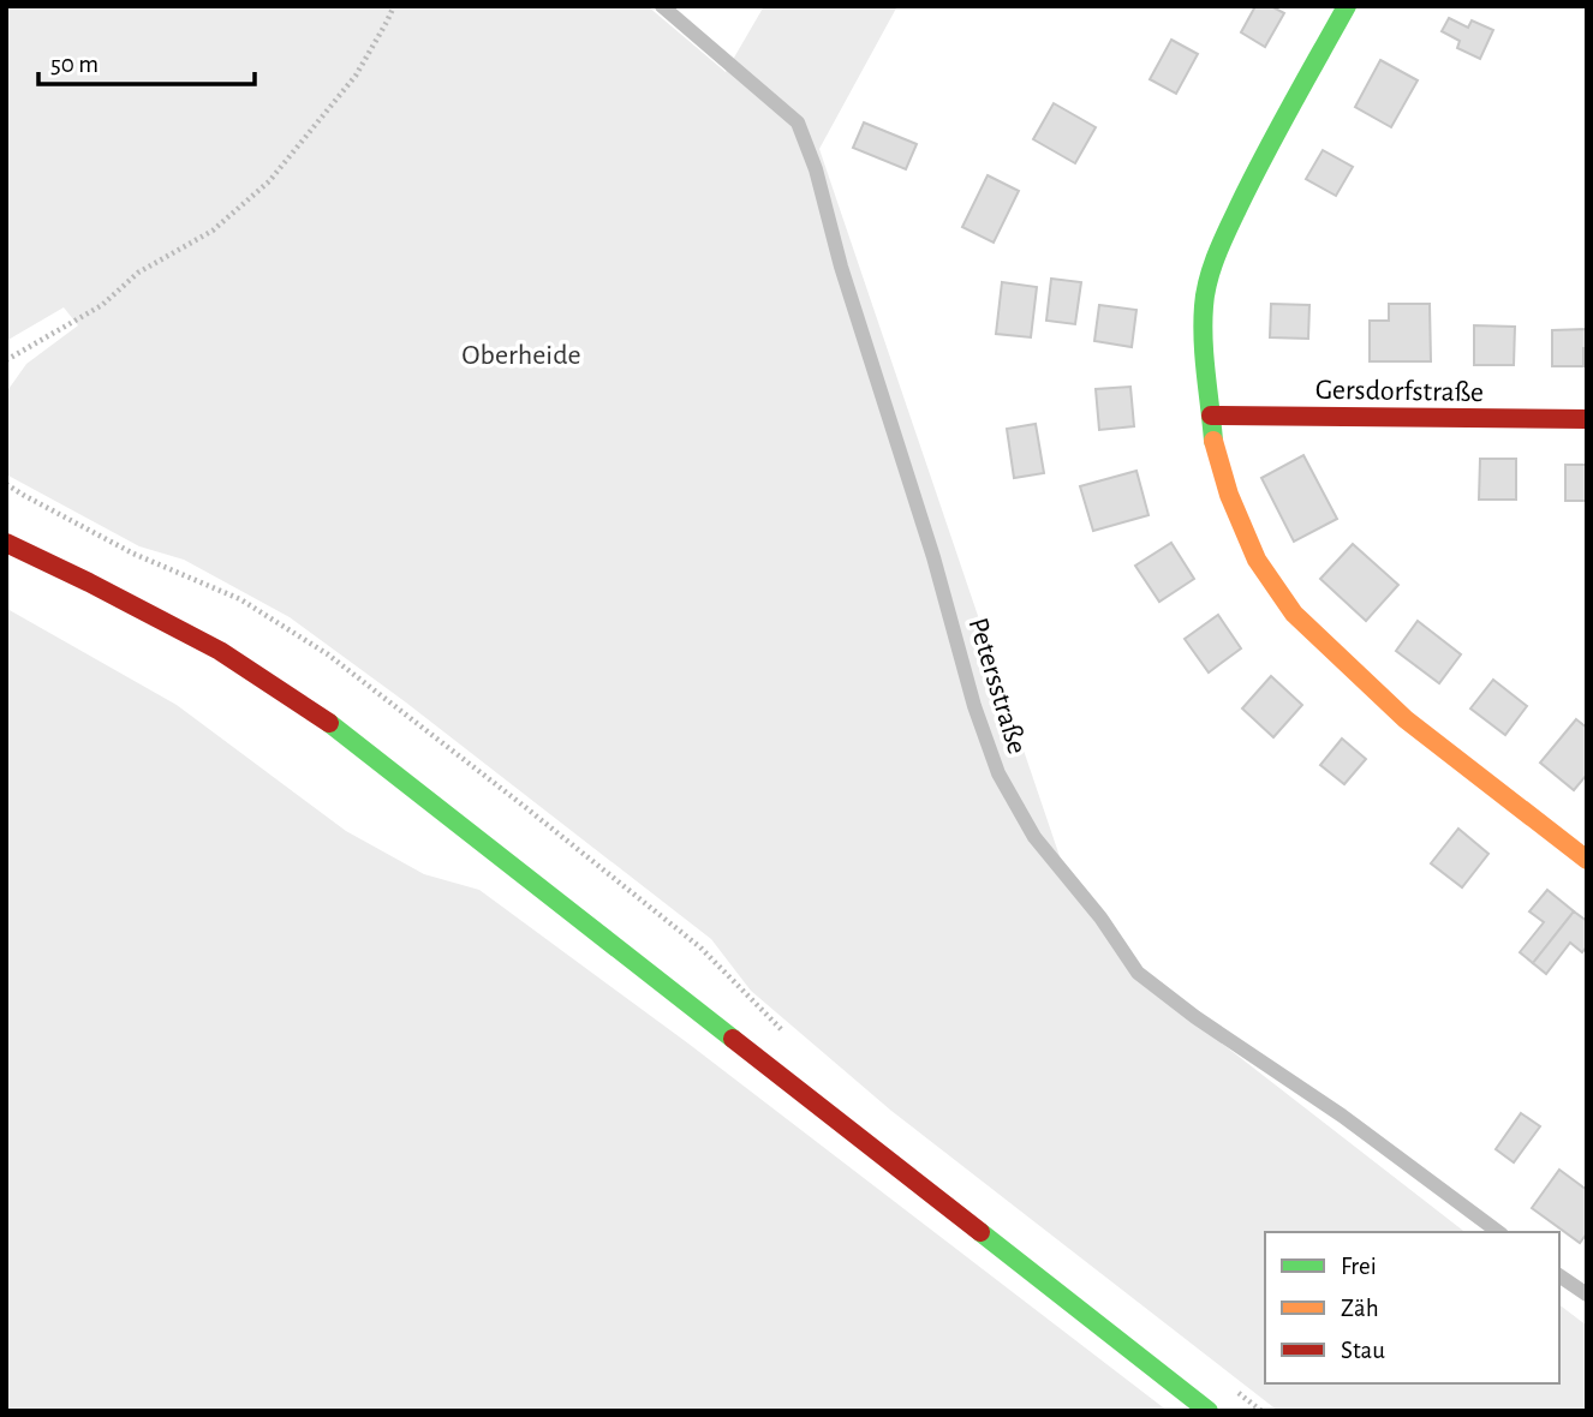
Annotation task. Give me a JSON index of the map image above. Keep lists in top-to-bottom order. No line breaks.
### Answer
{"streets":{"main road":["Gersdorfstraße"],"lane":["Petersstraße"]},"parks":["Oberheide"],"legend":["Frei","Zäh","Stau"],"scale_bar":"50 m"}
